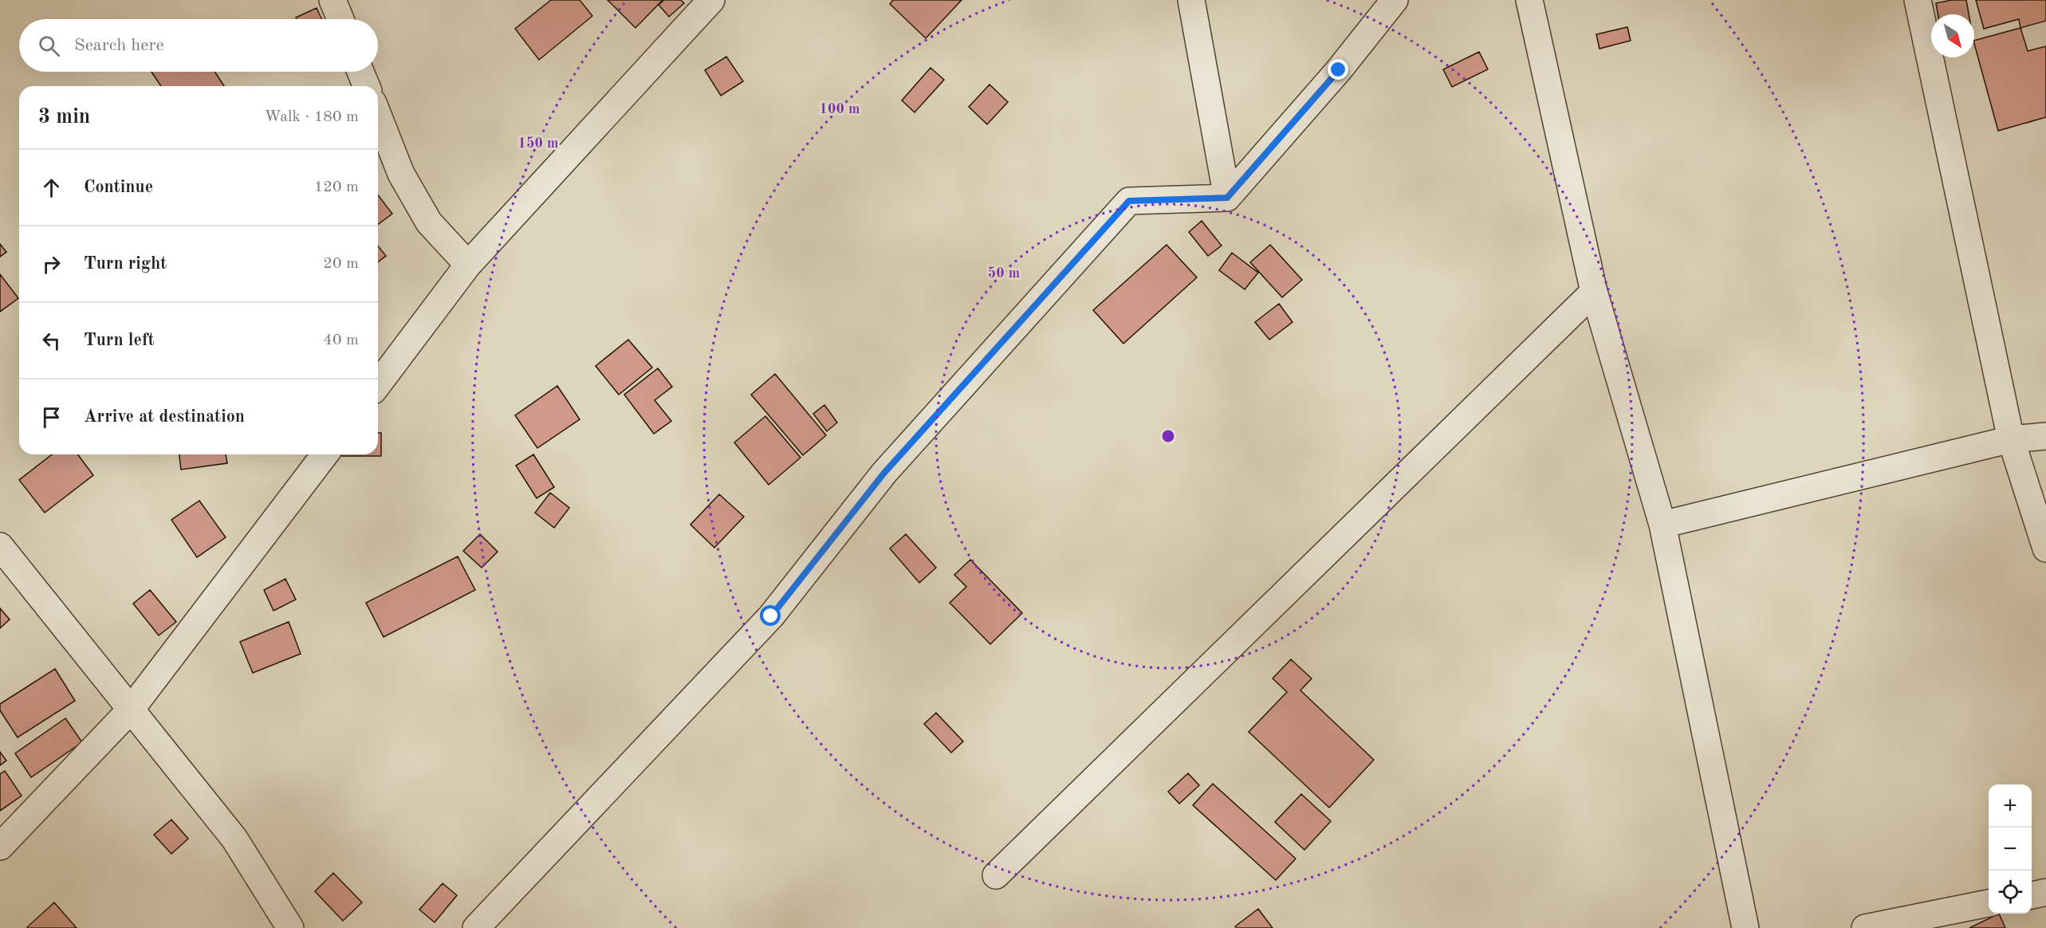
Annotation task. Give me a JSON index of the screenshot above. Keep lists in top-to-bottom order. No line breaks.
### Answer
{"north":"bottom right","page":{"search":"Search here","heading":["3 min","Walk · 180 m"],"list":[["Continue","120 m"],["Turn right","20 m"],["Turn left","40 m"],"Arrive at destination"],"map_buttons":["+","−"]},"rings":["100 m","150 m","50 m"]}
